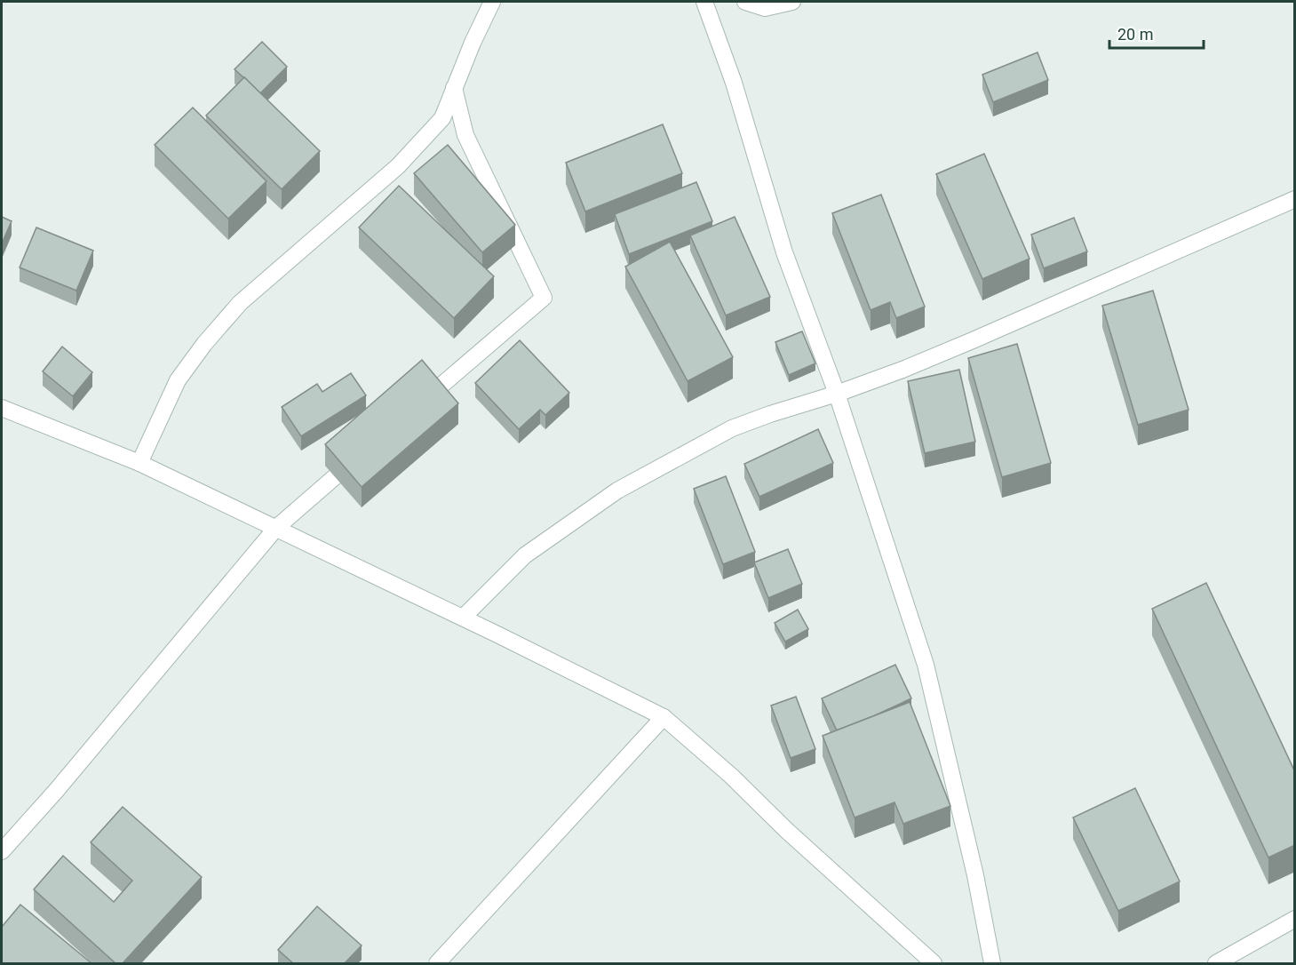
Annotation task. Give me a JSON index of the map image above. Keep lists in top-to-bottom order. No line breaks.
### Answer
{"scale_bar":"20 m"}
